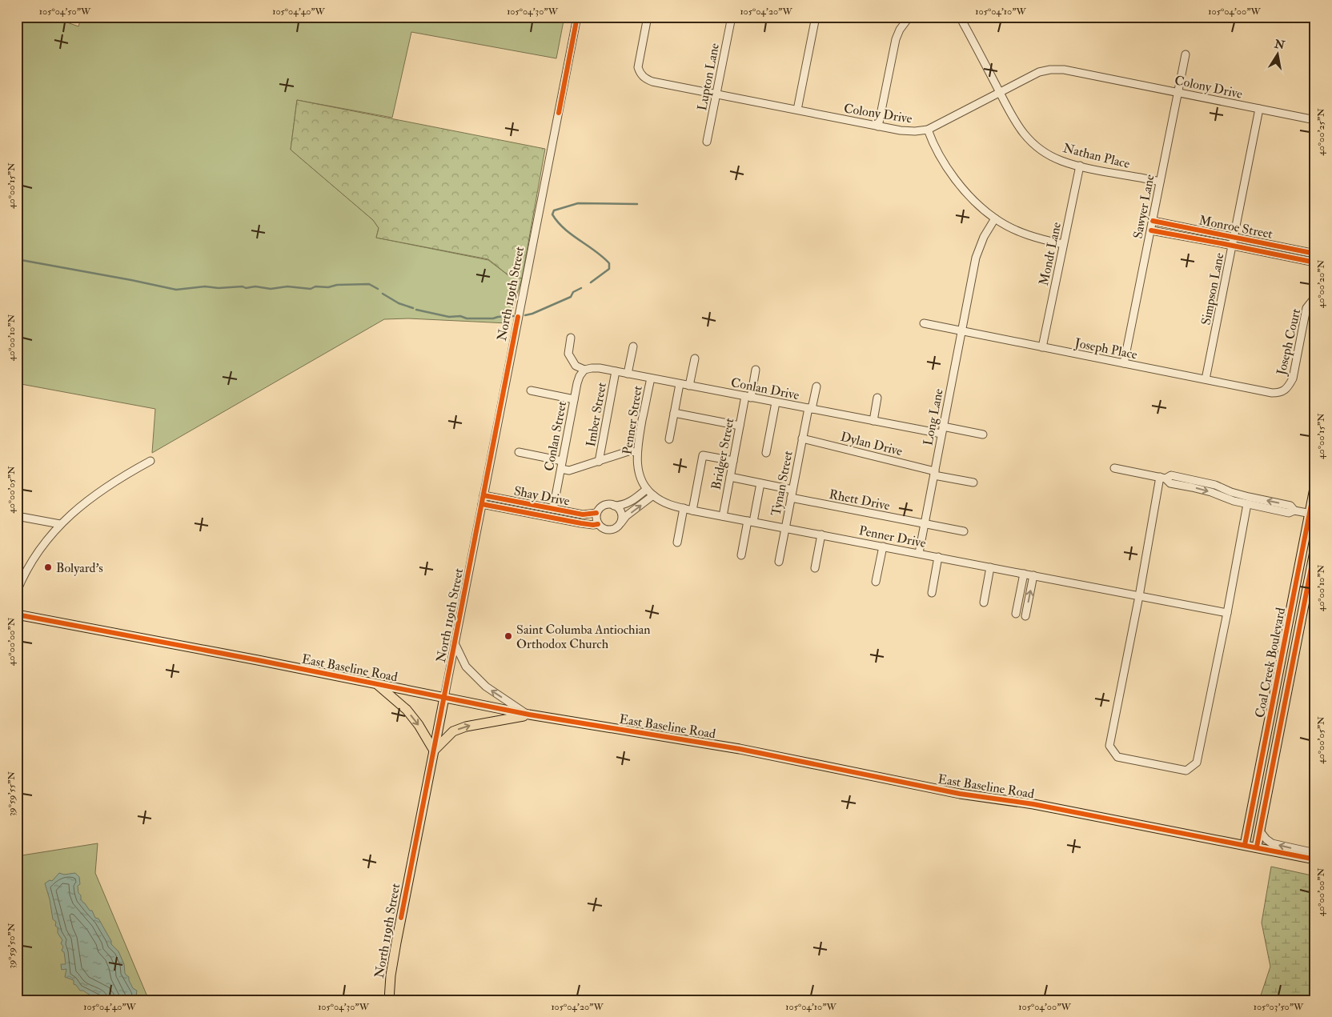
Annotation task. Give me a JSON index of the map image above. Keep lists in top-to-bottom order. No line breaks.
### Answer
{"streets":{"main road":["North 119th Street","Coal Creek Boulevard","East Baseline Road"],"street":["Lupton Lane","Colony Drive","Nathan Place","Sawyer Lane","Monroe Street","Mondt Lane","Simpson Lane","Joseph Court","Joseph Place","Conlan Drive","Imber Street","Long Lane","Penner Street","Conlan Street","Dylan Drive","Bridger Street","Tynan Street","Shay Drive","Rhett Drive","Penner Drive"]},"crossings":[["Lupton Lane","Colony Drive"],["Colony Drive","Nathan Place"],["Colony Drive","Sawyer Lane"],["Colony Drive","Simpson Lane"],["Nathan Place","Sawyer Lane"],["Nathan Place","Mondt Lane"],["Sawyer Lane","Monroe Street"],["Sawyer Lane","Joseph Place"],["Monroe Street","Simpson Lane"],["Mondt Lane","Joseph Place"],["Simpson Lane","Joseph Place"],["North 119th Street","Shay Drive"],["North 119th Street","East Baseline Road"],["Joseph Court","Joseph Place"],["Joseph Place","Long Lane"],["Conlan Drive","Imber Street"],["Conlan Drive","Long Lane"],["Conlan Drive","Penner Street"],["Conlan Drive","Conlan Street"],["Conlan Drive","Bridger Street"],["Conlan Drive","Tynan Street"],["Long Lane","Dylan Drive"],["Long Lane","Rhett Drive"],["Long Lane","Penner Drive"],["Penner Street","Shay Drive"],["Penner Street","Penner Drive"],["Conlan Street","Shay Drive"],["Dylan Drive","Tynan Street"],["Bridger Street","Penner Drive"],["Tynan Street","Rhett Drive"],["Tynan Street","Penner Drive"],["Shay Drive","Penner Drive"],["Coal Creek Boulevard","East Baseline Road"]],"places":["Bolyard's","Saint Columba Antiochian Orthodox Church"],"north":"top","coordinates":["105°04'50\"W","105°04'40\"W","105°04'30\"W","105°04'20\"W","105°04'10\"W","105°04'00\"W","40°00'25\"N","40°00'15\"N","40°00'20\"N","40°00'10\"N","40°00'05\"N","40°00'00\"N","39°59'55\"N","39°59'50\"N","105°03'50\"W"]}
